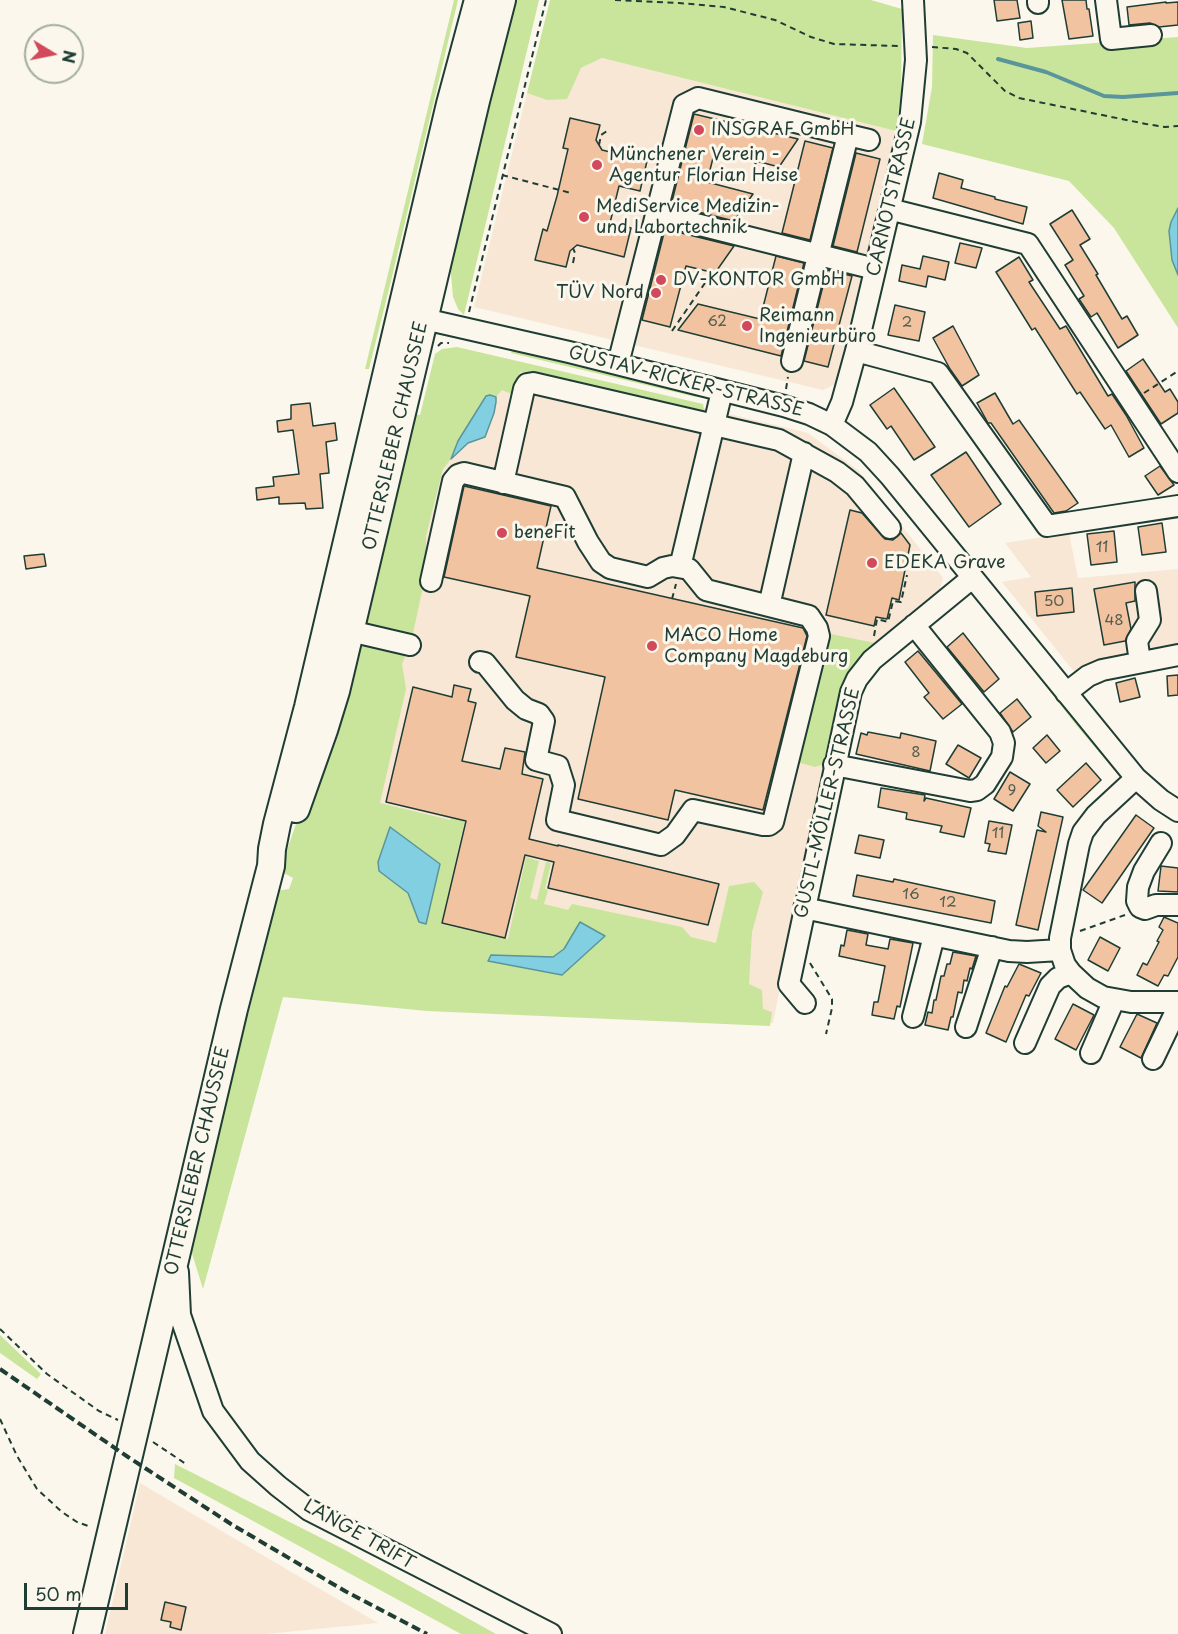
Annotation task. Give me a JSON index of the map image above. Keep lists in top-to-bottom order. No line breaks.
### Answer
{"streets":{"main road":["OTTERSLEBER CHAUSSEE"],"street":["CARNOTSTRASSE","GUSTAV-RICKER-STRASSE","GUSTL-MÖLLER-STRASSE","LANGE TRIFT"]},"crossings":[["CARNOTSTRASSE","GUSTAV-RICKER-STRASSE"],["GUSTAV-RICKER-STRASSE","OTTERSLEBER CHAUSSEE"],["GUSTAV-RICKER-STRASSE","GUSTL-MÖLLER-STRASSE"],["OTTERSLEBER CHAUSSEE","LANGE TRIFT"]],"places":["INSGRAF GmbH","Münchener Verein - Agentur Florian Heise","MediService Medizin- und Labortechnik","DV-KONTOR GmbH","TÜV Nord","Reimann Ingenieurbüro","beneFit","EDEKA Grave","MACO Home Company Magdeburg"],"house_numbers":["62","2","11","50","48","8","9","11","16","12"],"scale_bar":"50 m","north":"right"}
